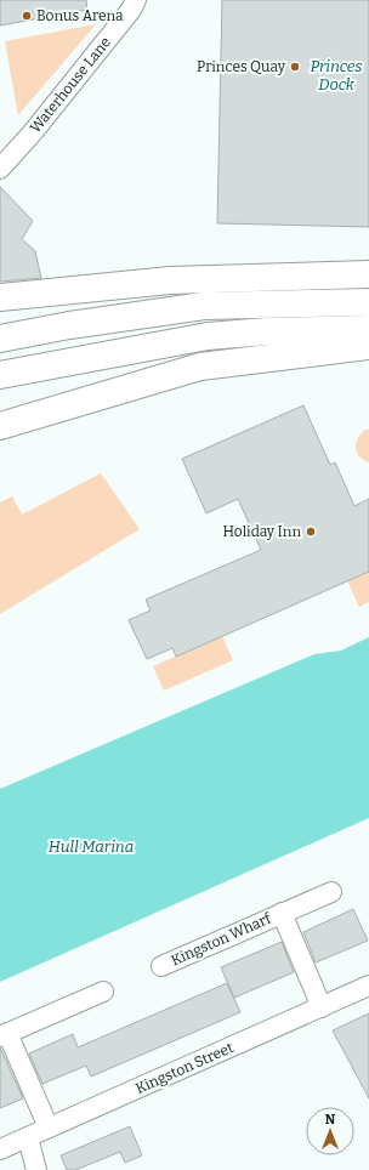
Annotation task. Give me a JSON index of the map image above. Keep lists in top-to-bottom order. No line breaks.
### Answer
{"streets":{"street":["Waterhouse Lane","Kingston Wharf","Kingston Street"]},"crossings":[["Kingston Wharf","Kingston Street"]],"water":["Princes Dock","Hull Marina"],"places":["Bonus Arena","Princes Quay","Holiday Inn"],"north":"top"}
